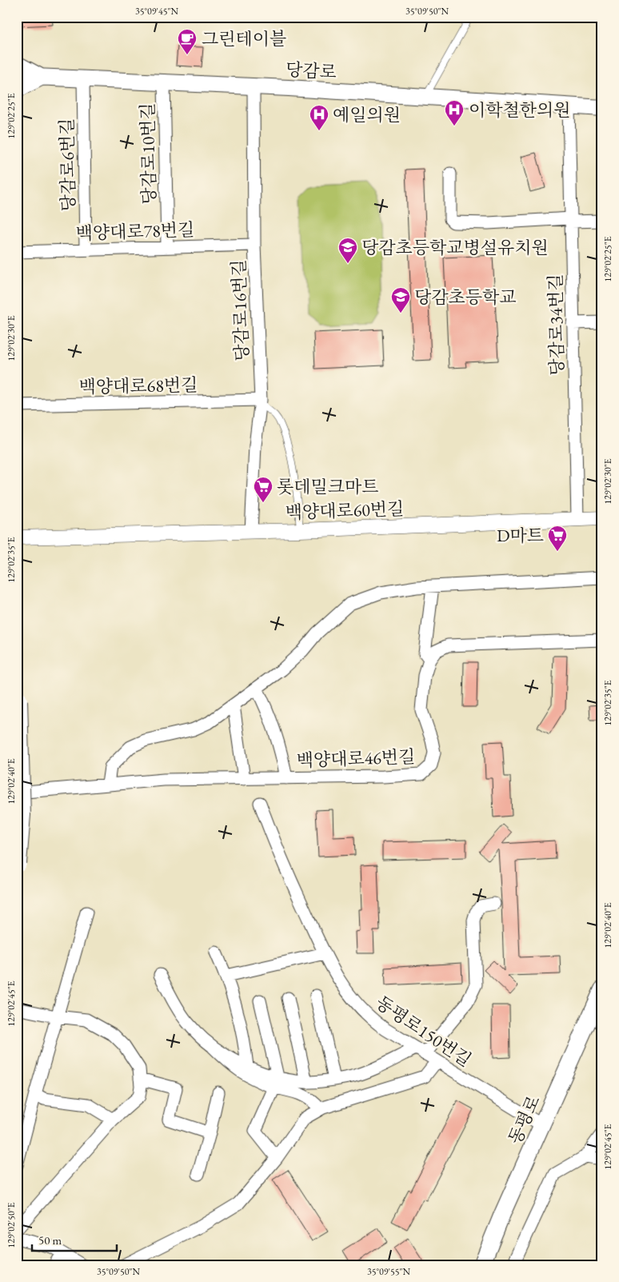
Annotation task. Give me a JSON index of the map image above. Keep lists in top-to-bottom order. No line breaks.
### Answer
{"streets":{"main road":["당감로","동평로"],"street":["당감로10번길","당감로6번길","백양대로78번길","당감로16번길","당감로34번길","백양대로68번길","백양대로60번길","백양대로46번길","동평로150번길"]},"crossings":[["당감로","당감로10번길"],["당감로","당감로6번길"],["당감로","당감로16번길"],["당감로","당감로34번길"],["당감로10번길","백양대로78번길"],["당감로6번길","백양대로78번길"],["백양대로78번길","당감로16번길"],["당감로16번길","백양대로68번길"],["당감로16번길","백양대로60번길"],["당감로34번길","백양대로60번길"],["동평로150번길","동평로"]],"places":{"cafe":["그린테이블"],"hospital":["이학철한의원","예일의원"],"school or university":["당감초등학교병설유치원","당감초등학교"],"supermarket":["롯데밀크마트","D마트"]},"scale_bar":"50 m","coordinates":["35°09'45\"N","35°09'50\"N","129°02'25\"E","129°02'30\"E","129°02'35\"E","129°02'40\"E","129°02'45\"E","129°02'50\"E","35°09'55\"N"]}
